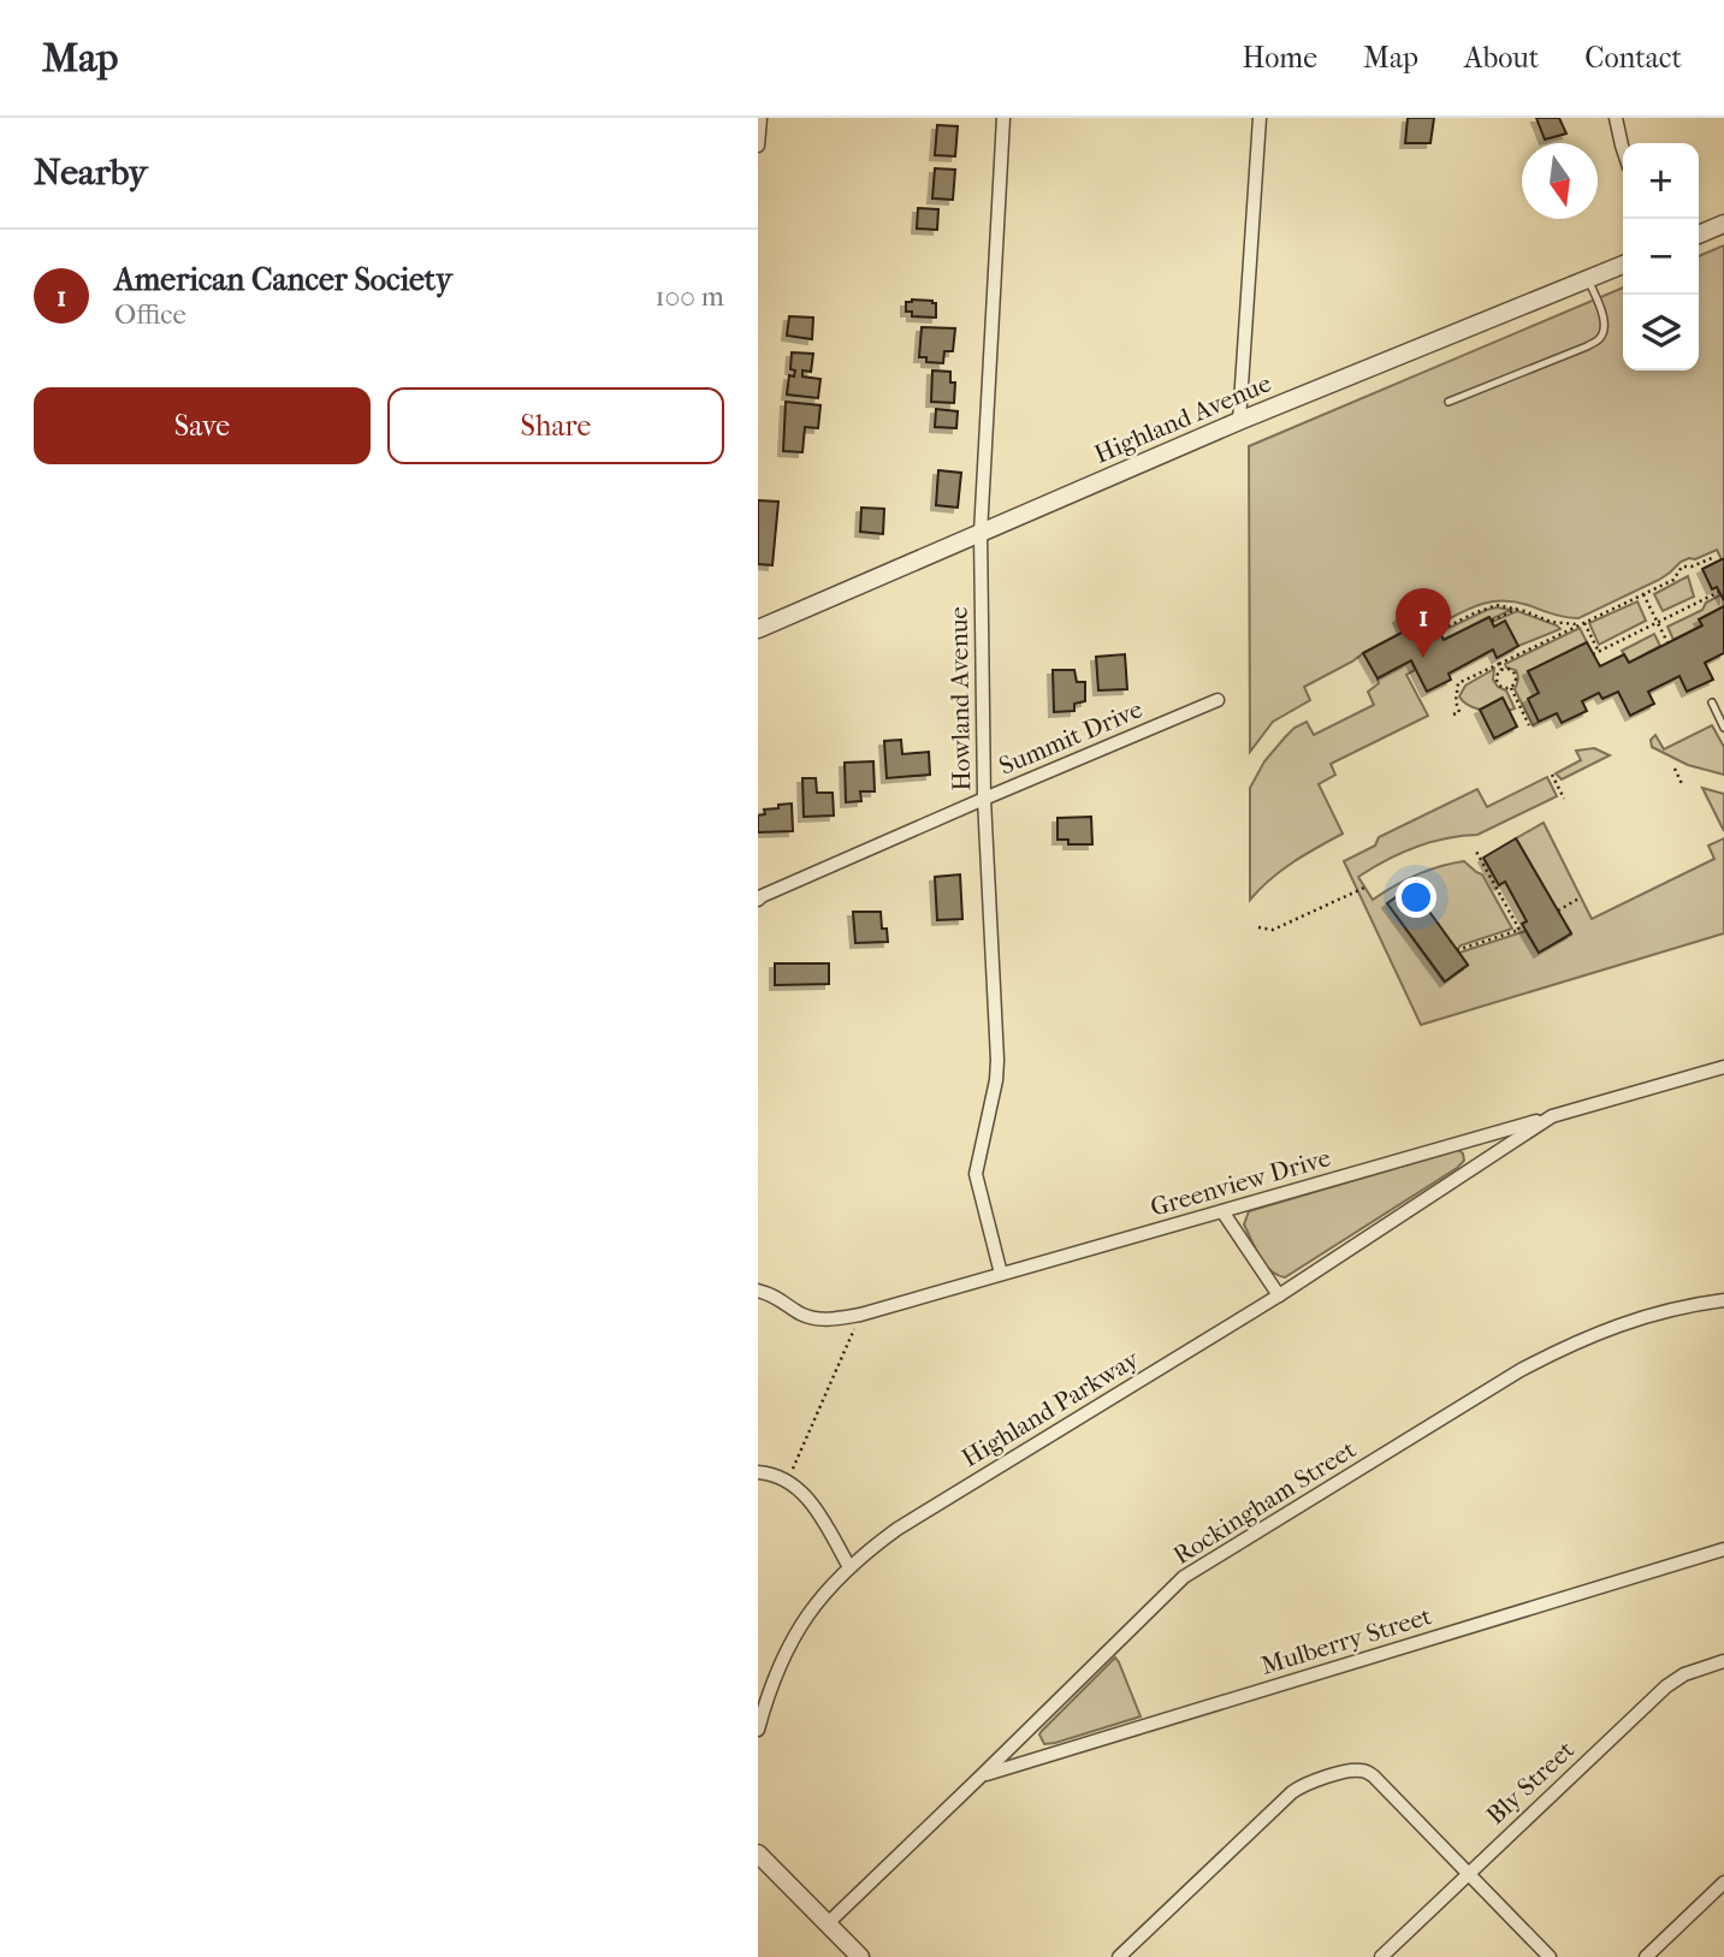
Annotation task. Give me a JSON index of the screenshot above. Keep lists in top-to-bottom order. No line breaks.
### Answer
{"streets":{"street":["Highland Avenue","Howland Avenue","Summit Drive","Greenview Drive","Highland Parkway","Rockingham Street","Mulberry Street","Bly Street"]},"crossings":[["Highland Avenue","Howland Avenue"],["Howland Avenue","Summit Drive"],["Howland Avenue","Greenview Drive"],["Greenview Drive","Highland Parkway"],["Rockingham Street","Mulberry Street"]],"north":"bottom","page":{"header":"Map","nav":["Home","Map","About","Contact"],"heading":"Nearby","map_buttons":["+","−"],"list":[{"mark":"1","name":"American Cancer Society","note":"Office","value":"100 m"}],"buttons":["Save","Share"],"pins":"1"}}
